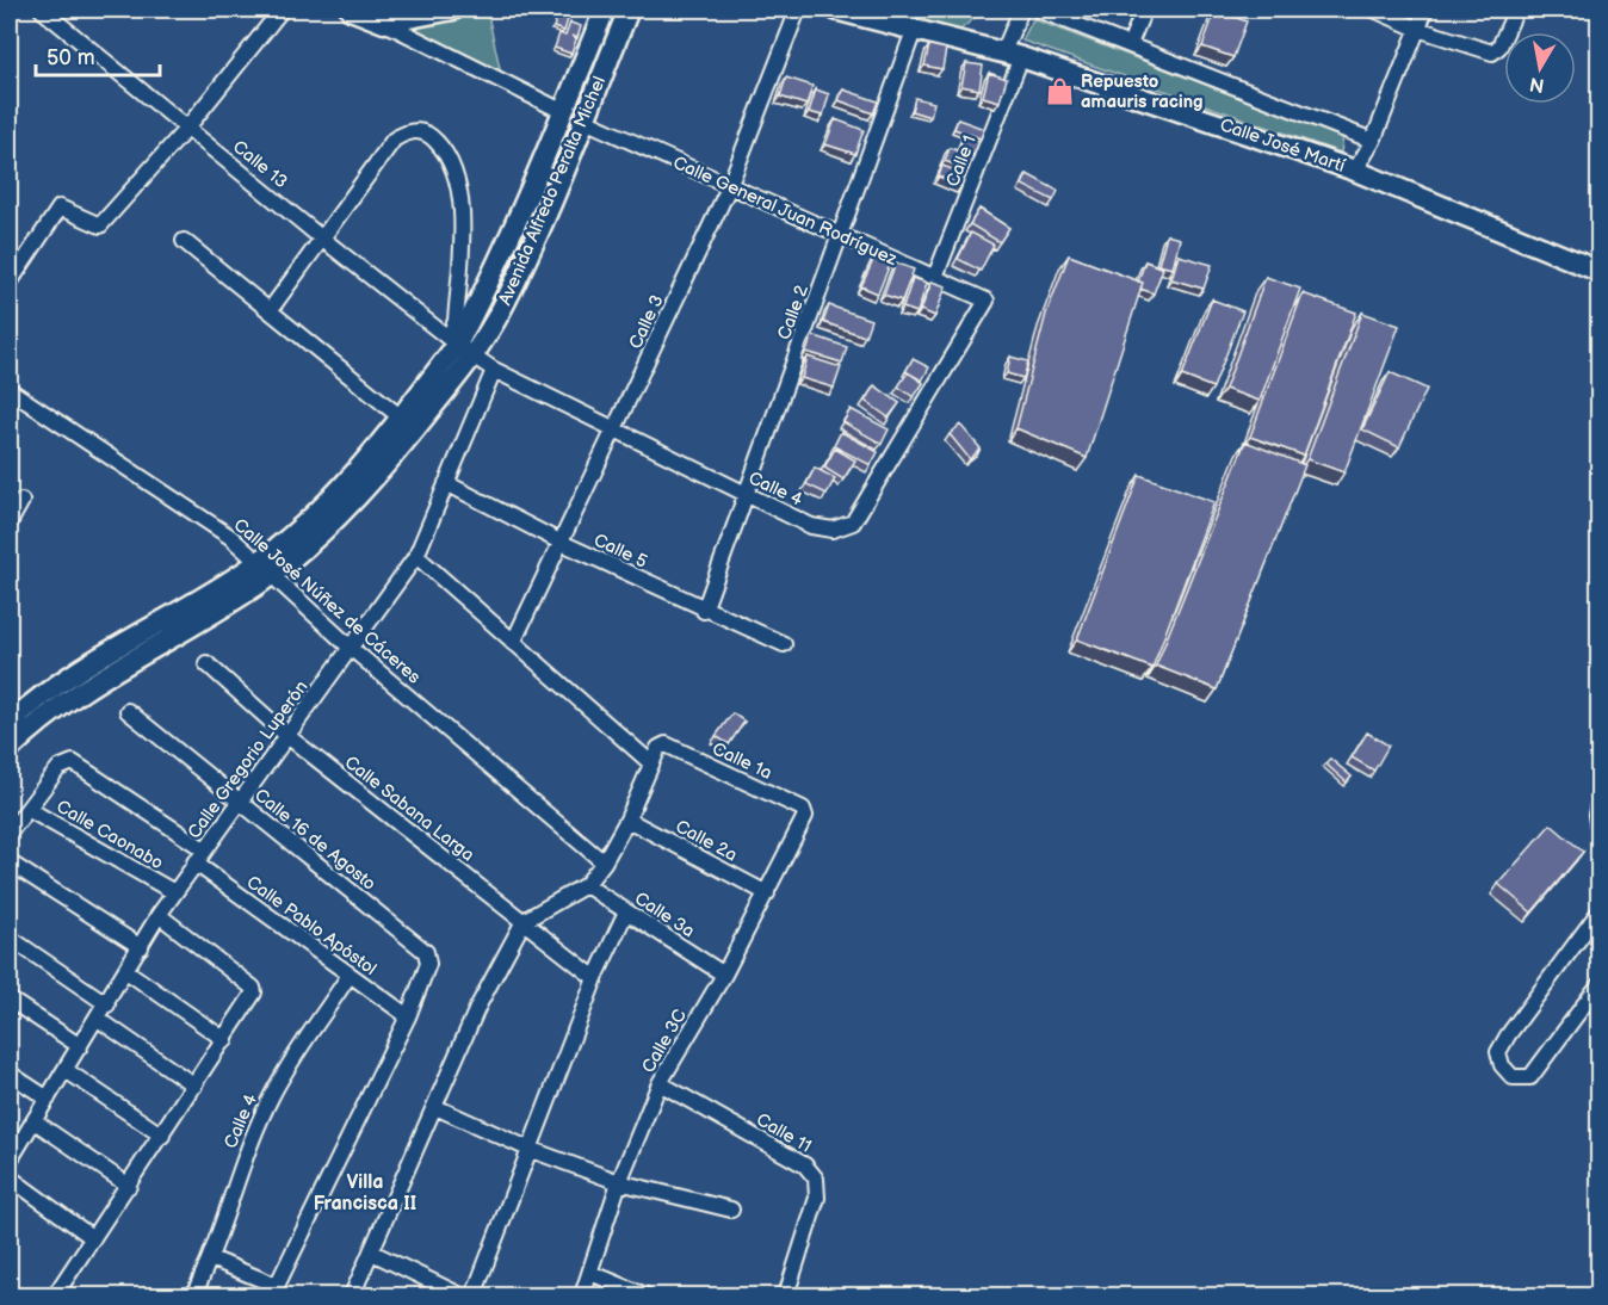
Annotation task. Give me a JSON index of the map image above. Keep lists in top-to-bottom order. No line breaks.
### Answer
{"streets":{"main road":["Calle José Martí","Avenida Alfredo Peralta Michel"],"street":["Calle 1","Calle 13","Calle General Juan Rodríguez","Calle 2","Calle 3","Calle 4","Calle 5","Calle José Núñez de Cáceres","Calle Gregorio Luperón","Calle 1a","Calle Sabana Larga","Calle Caonabo","Calle 16 de Agosto","Calle 2a","Calle 3a","Calle Pablo Apóstol","Calle 3C","Calle 11"]},"crossings":[["Calle José Martí","Calle 1"],["Calle José Martí","Calle 2"],["Calle 1","Calle General Juan Rodríguez"],["Calle 13","Avenida Alfredo Peralta Michel"],["Calle 13","Calle 4"],["Avenida Alfredo Peralta Michel","Calle General Juan Rodríguez"],["Avenida Alfredo Peralta Michel","Calle 4"],["Avenida Alfredo Peralta Michel","Calle José Núñez de Cáceres"],["Calle General Juan Rodríguez","Calle 2"],["Calle General Juan Rodríguez","Calle 3"],["Calle General Juan Rodríguez","Calle 4"],["Calle 2","Calle 4"],["Calle 2","Calle 5"],["Calle 3","Calle 4"],["Calle 3","Calle 5"],["Calle 4","Calle Gregorio Luperón"],["Calle 4","Calle Pablo Apóstol"],["Calle 5","Calle Gregorio Luperón"],["Calle José Núñez de Cáceres","Calle Gregorio Luperón"],["Calle Gregorio Luperón","Calle Sabana Larga"],["Calle Gregorio Luperón","Calle Caonabo"],["Calle Gregorio Luperón","Calle 16 de Agosto"],["Calle Gregorio Luperón","Calle Pablo Apóstol"],["Calle 1a","Calle 3C"],["Calle 16 de Agosto","Calle Pablo Apóstol"],["Calle 2a","Calle 3C"],["Calle 3a","Calle 3C"],["Calle 3C","Calle 11"]],"districts":["Villa Francisca II"],"places":{"shop":["Repuesto amauris racing"]},"scale_bar":"50 m","north":"bottom"}
